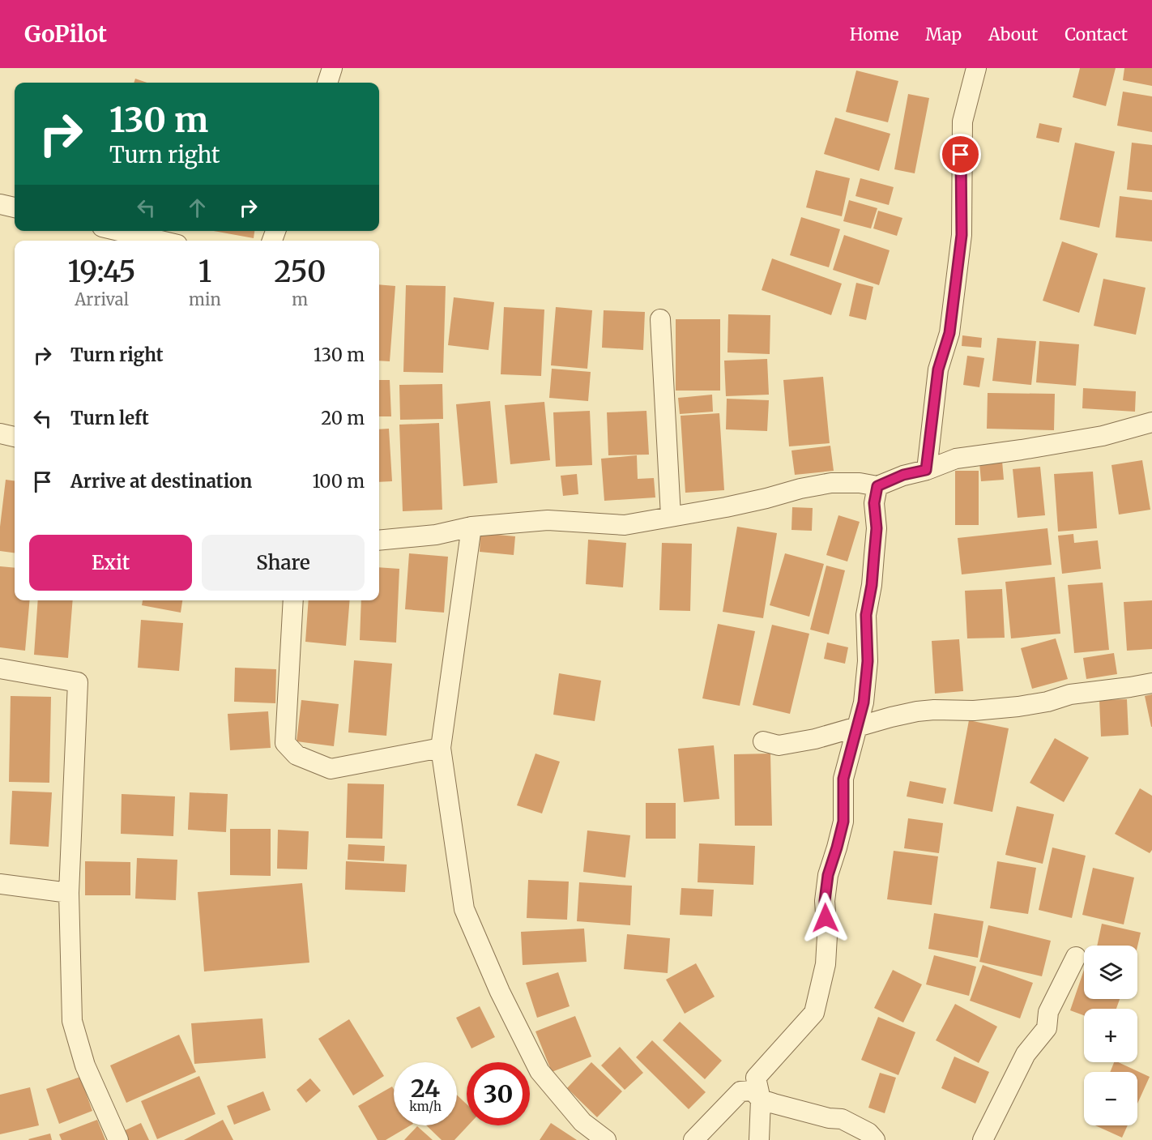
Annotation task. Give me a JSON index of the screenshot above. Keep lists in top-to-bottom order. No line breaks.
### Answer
{"page":{"header":"GoPilot","nav":["Home","Map","About","Contact"],"turn":["130 m","Turn right"],"eta":["19:45","Arrival","1","min","250","m"],"list":[{"name":"Turn right","value":"130 m"},{"name":"Turn left","value":"20 m"},{"name":"Arrive at destination","value":"100 m"}],"buttons":["Exit","Share"],"map_buttons":["+","−"],"speed":"24 km/h","limit":"30"}}
